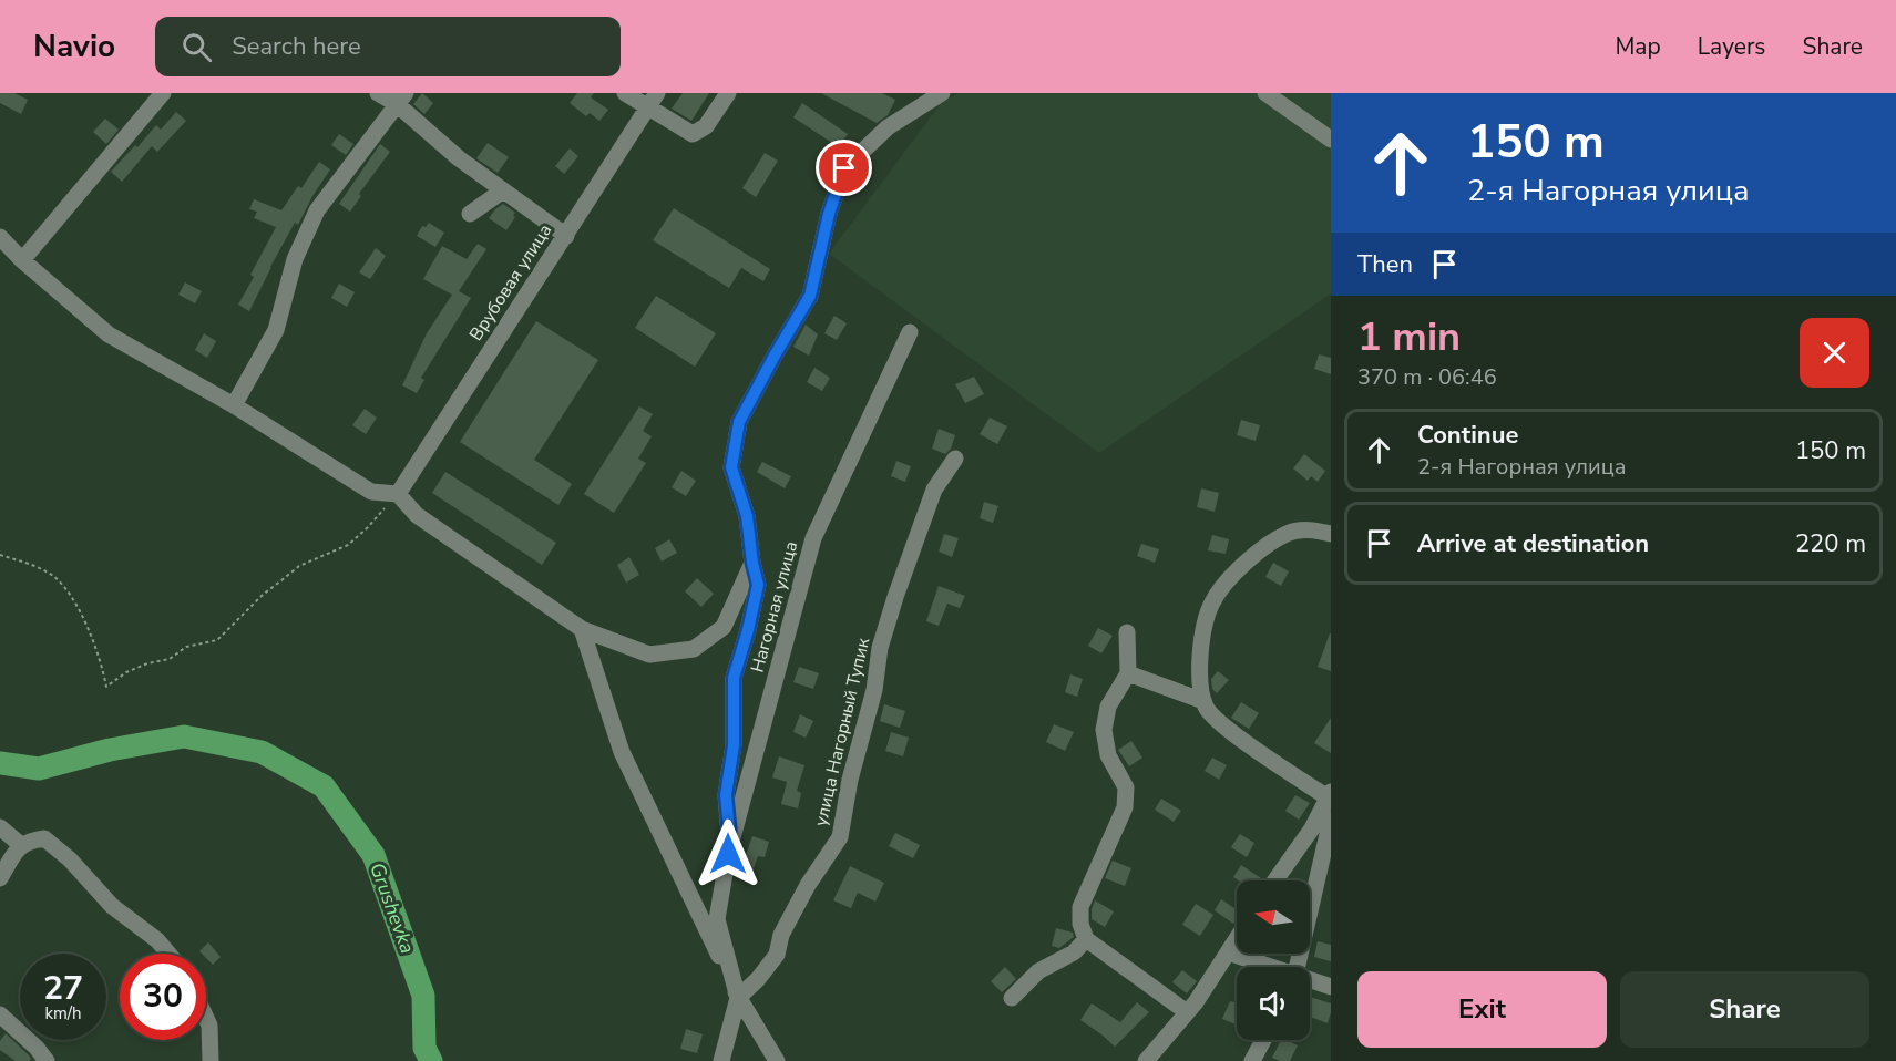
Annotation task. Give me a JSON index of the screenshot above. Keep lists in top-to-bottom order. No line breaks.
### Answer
{"streets":{"street":["Врубовая улица","Нагорная улица","улица Нагорный Тупик"]},"crossings":[["Нагорная улица","улица Нагорный Тупик"]],"water":["Grushevka"],"north":"left","page":{"header":"Navio","search":"Search here","nav":["Map","Layers","Share"],"turn":["150 m","2-я Нагорная улица"],"then":"Then","heading":["1 min","370 m · 06:46"],"list":[{"name":"Continue","note":"2-я Нагорная улица","value":"150 m"},{"name":"Arrive at destination","value":"220 m"}],"speed":"27 km/h","limit":"30","buttons":["Exit","Share"]}}
